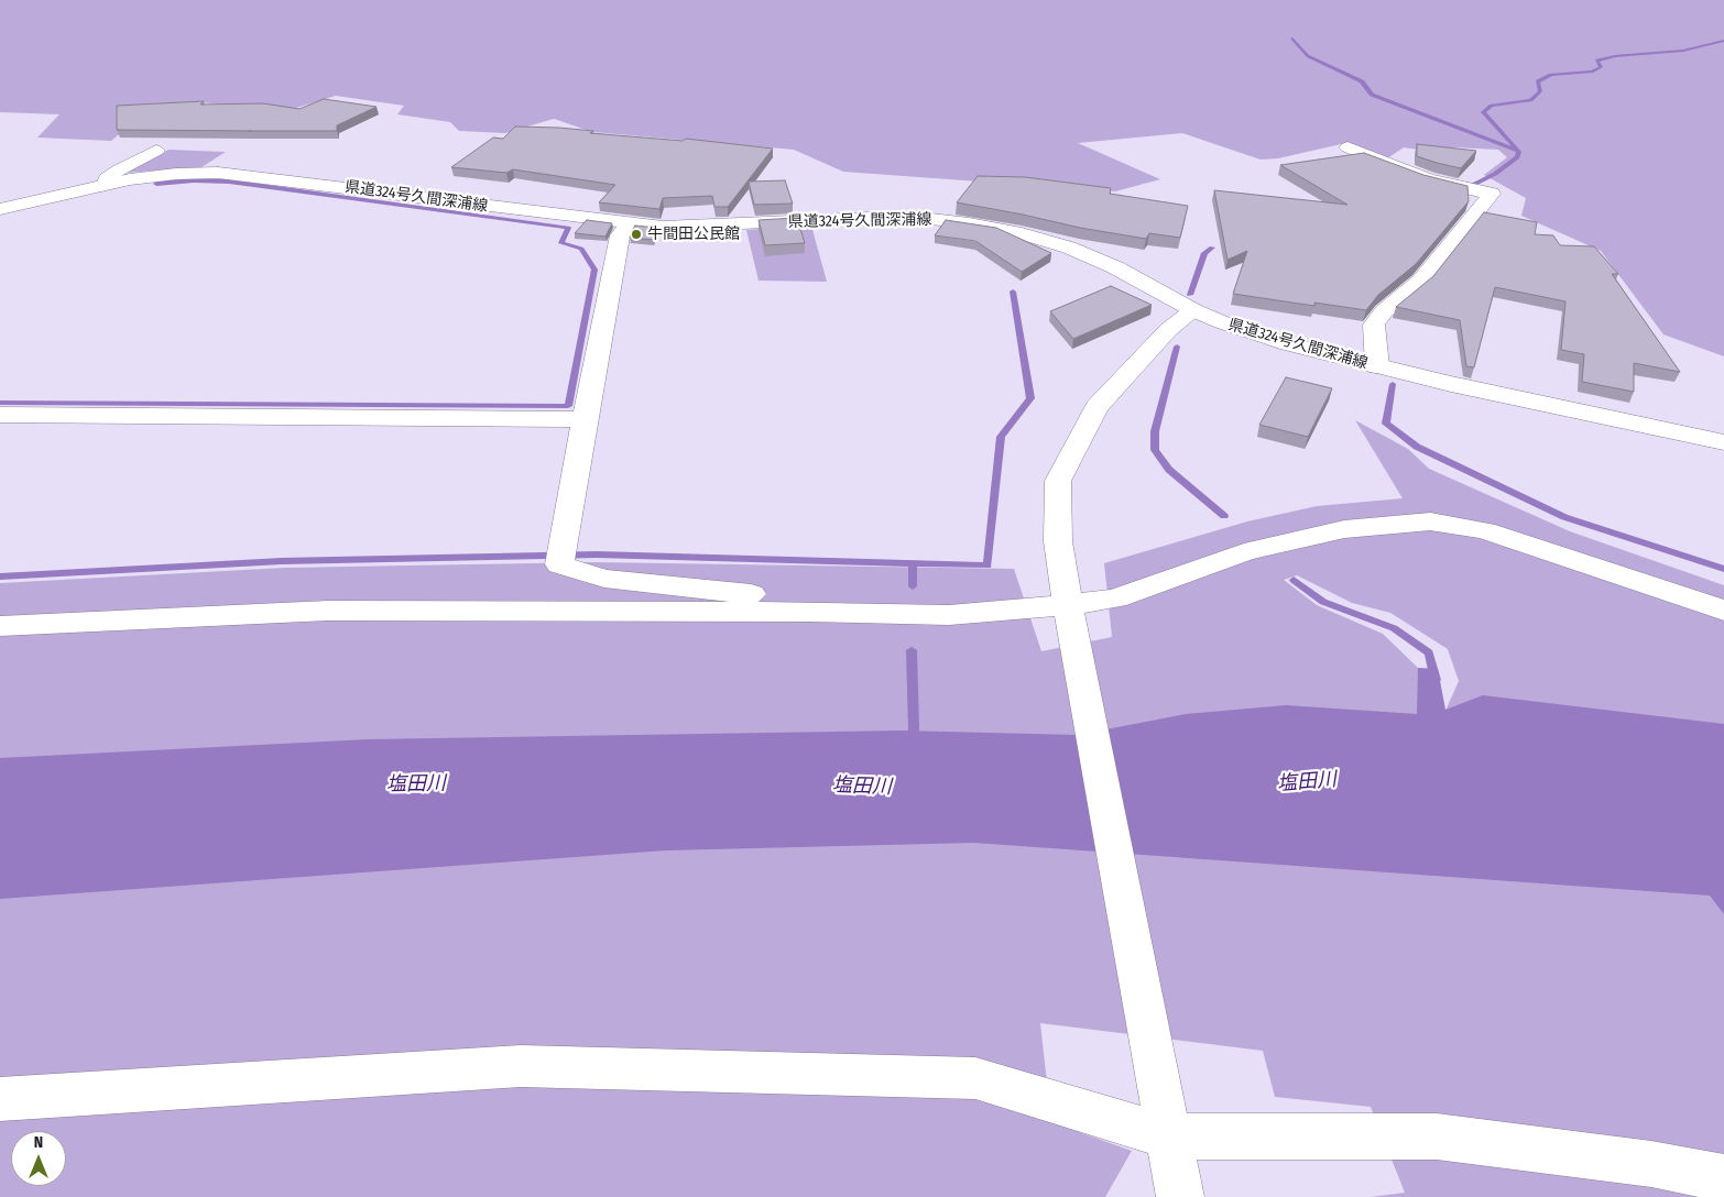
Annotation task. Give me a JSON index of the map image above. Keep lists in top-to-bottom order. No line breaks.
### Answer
{"streets":{"street":["県道324号久間深浦線"]},"water":["塩田川"],"places":["牛間田公民館"],"north":"top"}
